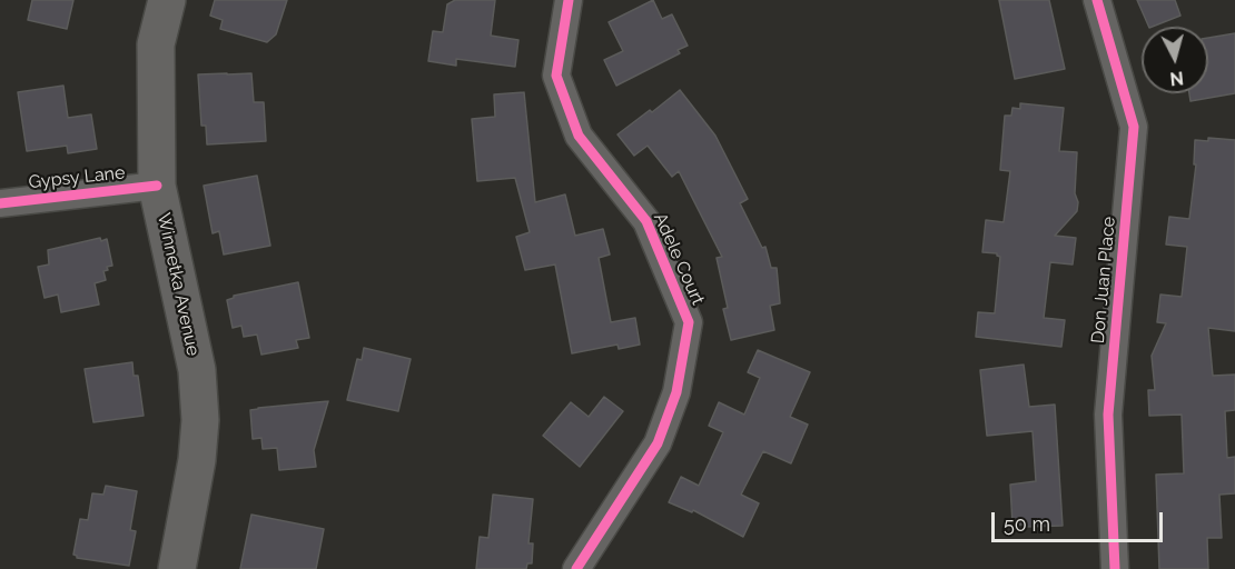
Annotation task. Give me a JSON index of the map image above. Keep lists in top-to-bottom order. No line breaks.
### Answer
{"streets":{"main road":["Winnetka Avenue"],"street":["Gypsy Lane","Adele Court","Don Juan Place"]},"crossings":[["Gypsy Lane","Winnetka Avenue"]],"scale_bar":"50 m","north":"bottom"}
